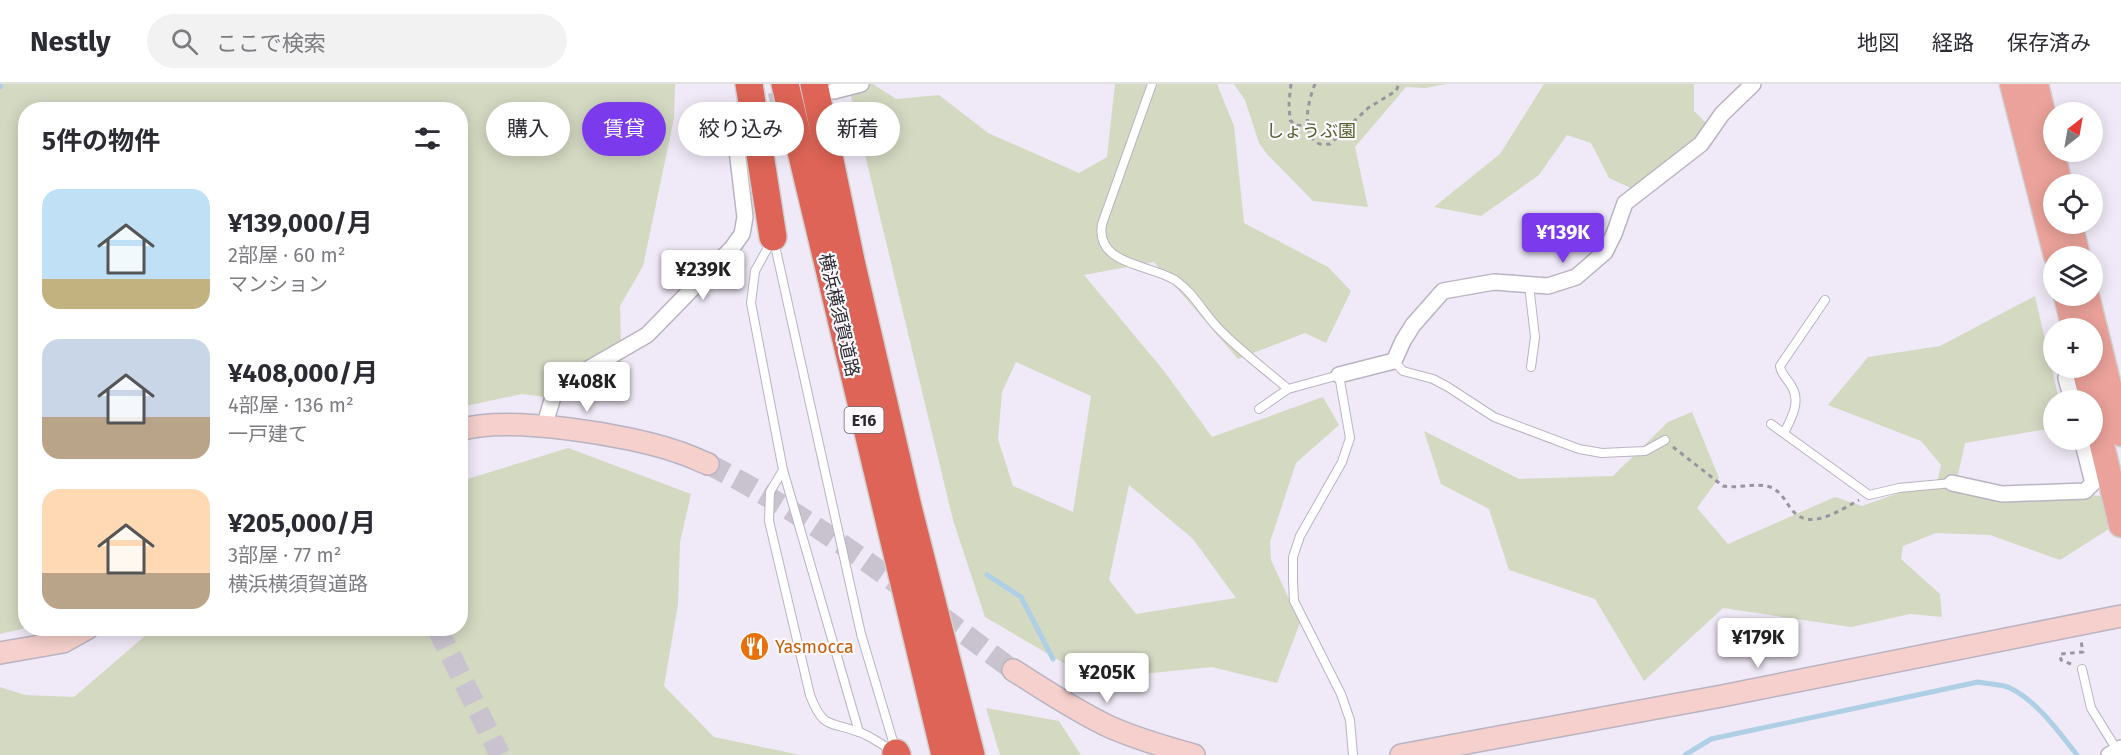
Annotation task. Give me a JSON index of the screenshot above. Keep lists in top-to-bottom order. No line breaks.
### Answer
{"streets":{"highway":["横浜横須賀道路","E16"]},"parks":["しょうぶ園"],"places":{"restaurant":["Yasmocca"]},"north":"top right","page":{"header":"Nestly","search":"ここで検索","nav":["地図","経路","保存済み"],"map_buttons":["+","−"],"chip":["購入","賃貸","絞り込み","新着"],"heading":"5件の物件","list":[{"name":"¥139,000/月","note":"2部屋 · 60 m² · マンション"},{"name":"¥408,000/月","note":"4部屋 · 136 m² · 一戸建て"},{"name":"¥205,000/月","note":"3部屋 · 77 m² · 横浜横須賀道路"}],"price":["¥139K","¥239K","¥408K","¥179K","¥205K"]}}
